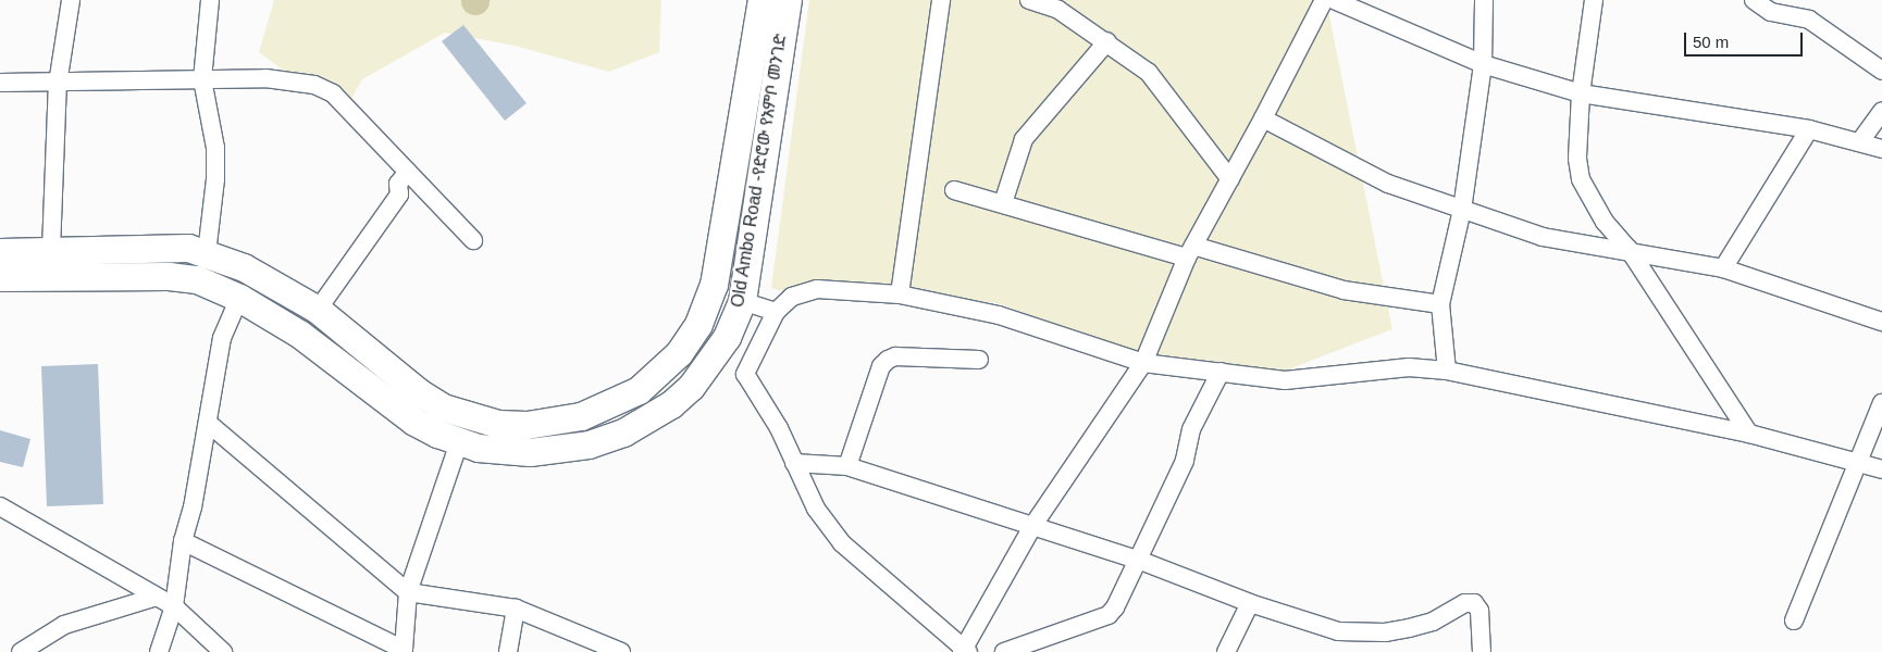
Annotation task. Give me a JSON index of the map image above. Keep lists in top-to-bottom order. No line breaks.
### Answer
{"streets":{"main road":["Old Ambo Road -የድሮው የአምቦ መንገድ"]},"scale_bar":"50 m"}
